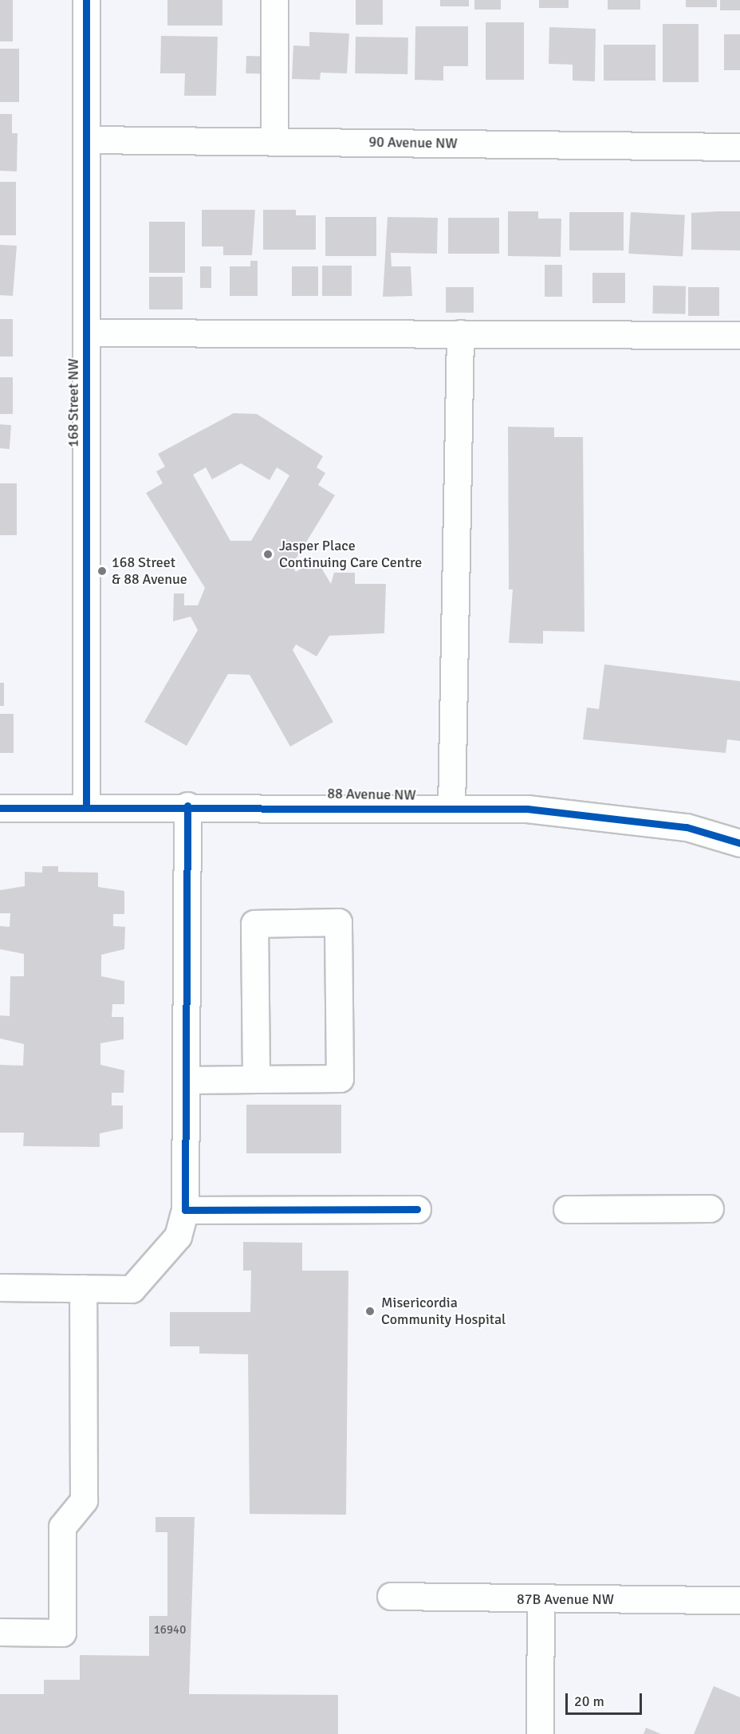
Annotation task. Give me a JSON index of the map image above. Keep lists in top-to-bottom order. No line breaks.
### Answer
{"streets":{"street":["90 Avenue NW","168 Street NW","88 Avenue NW","87B Avenue NW"]},"crossings":[["90 Avenue NW","168 Street NW"],["168 Street NW","88 Avenue NW"]],"places":["Jasper Place Continuing Care Centre","168 Street & 88 Avenue","Misericordia Community Hospital"],"house_numbers":["16940"],"scale_bar":"20 m"}
